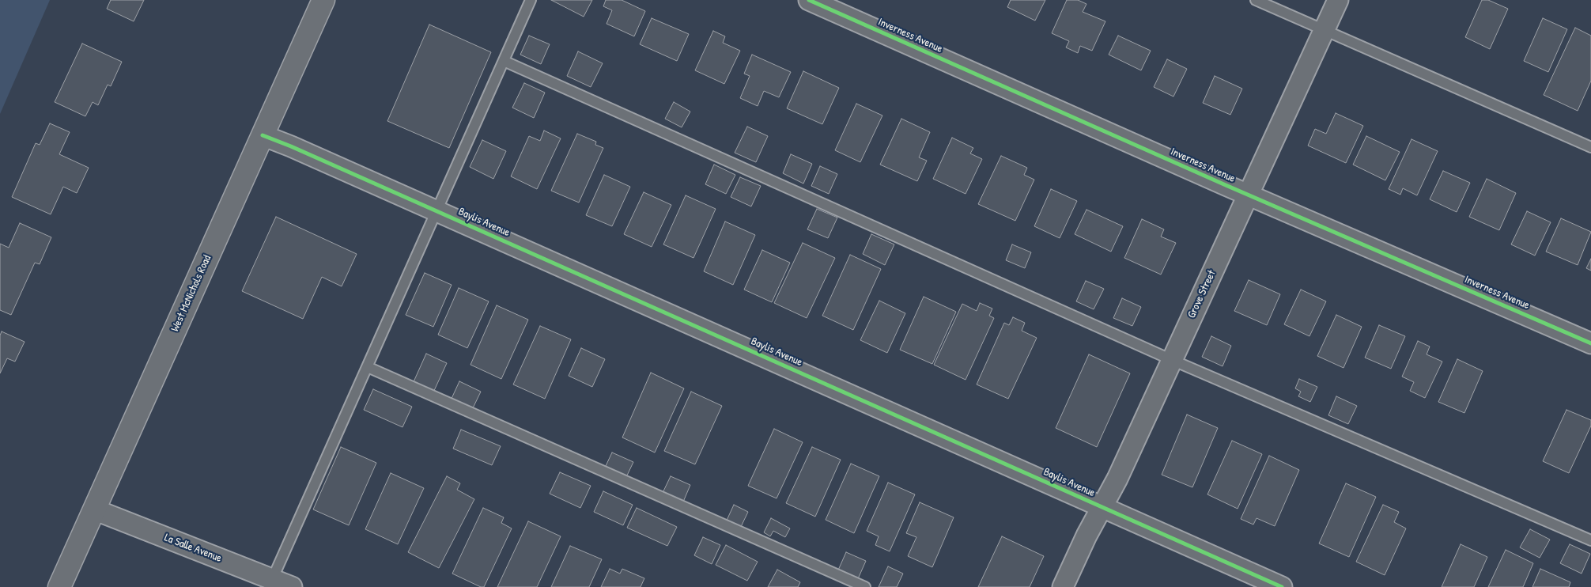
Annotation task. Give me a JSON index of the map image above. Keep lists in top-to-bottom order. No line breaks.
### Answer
{"streets":{"main road":["West McNichols Road"],"street":["Inverness Avenue","Baylis Avenue","Grove Street","La Salle Avenue"]},"crossings":[["Inverness Avenue","Grove Street"],["Baylis Avenue","West McNichols Road"],["Baylis Avenue","Grove Street"],["West McNichols Road","La Salle Avenue"]]}
